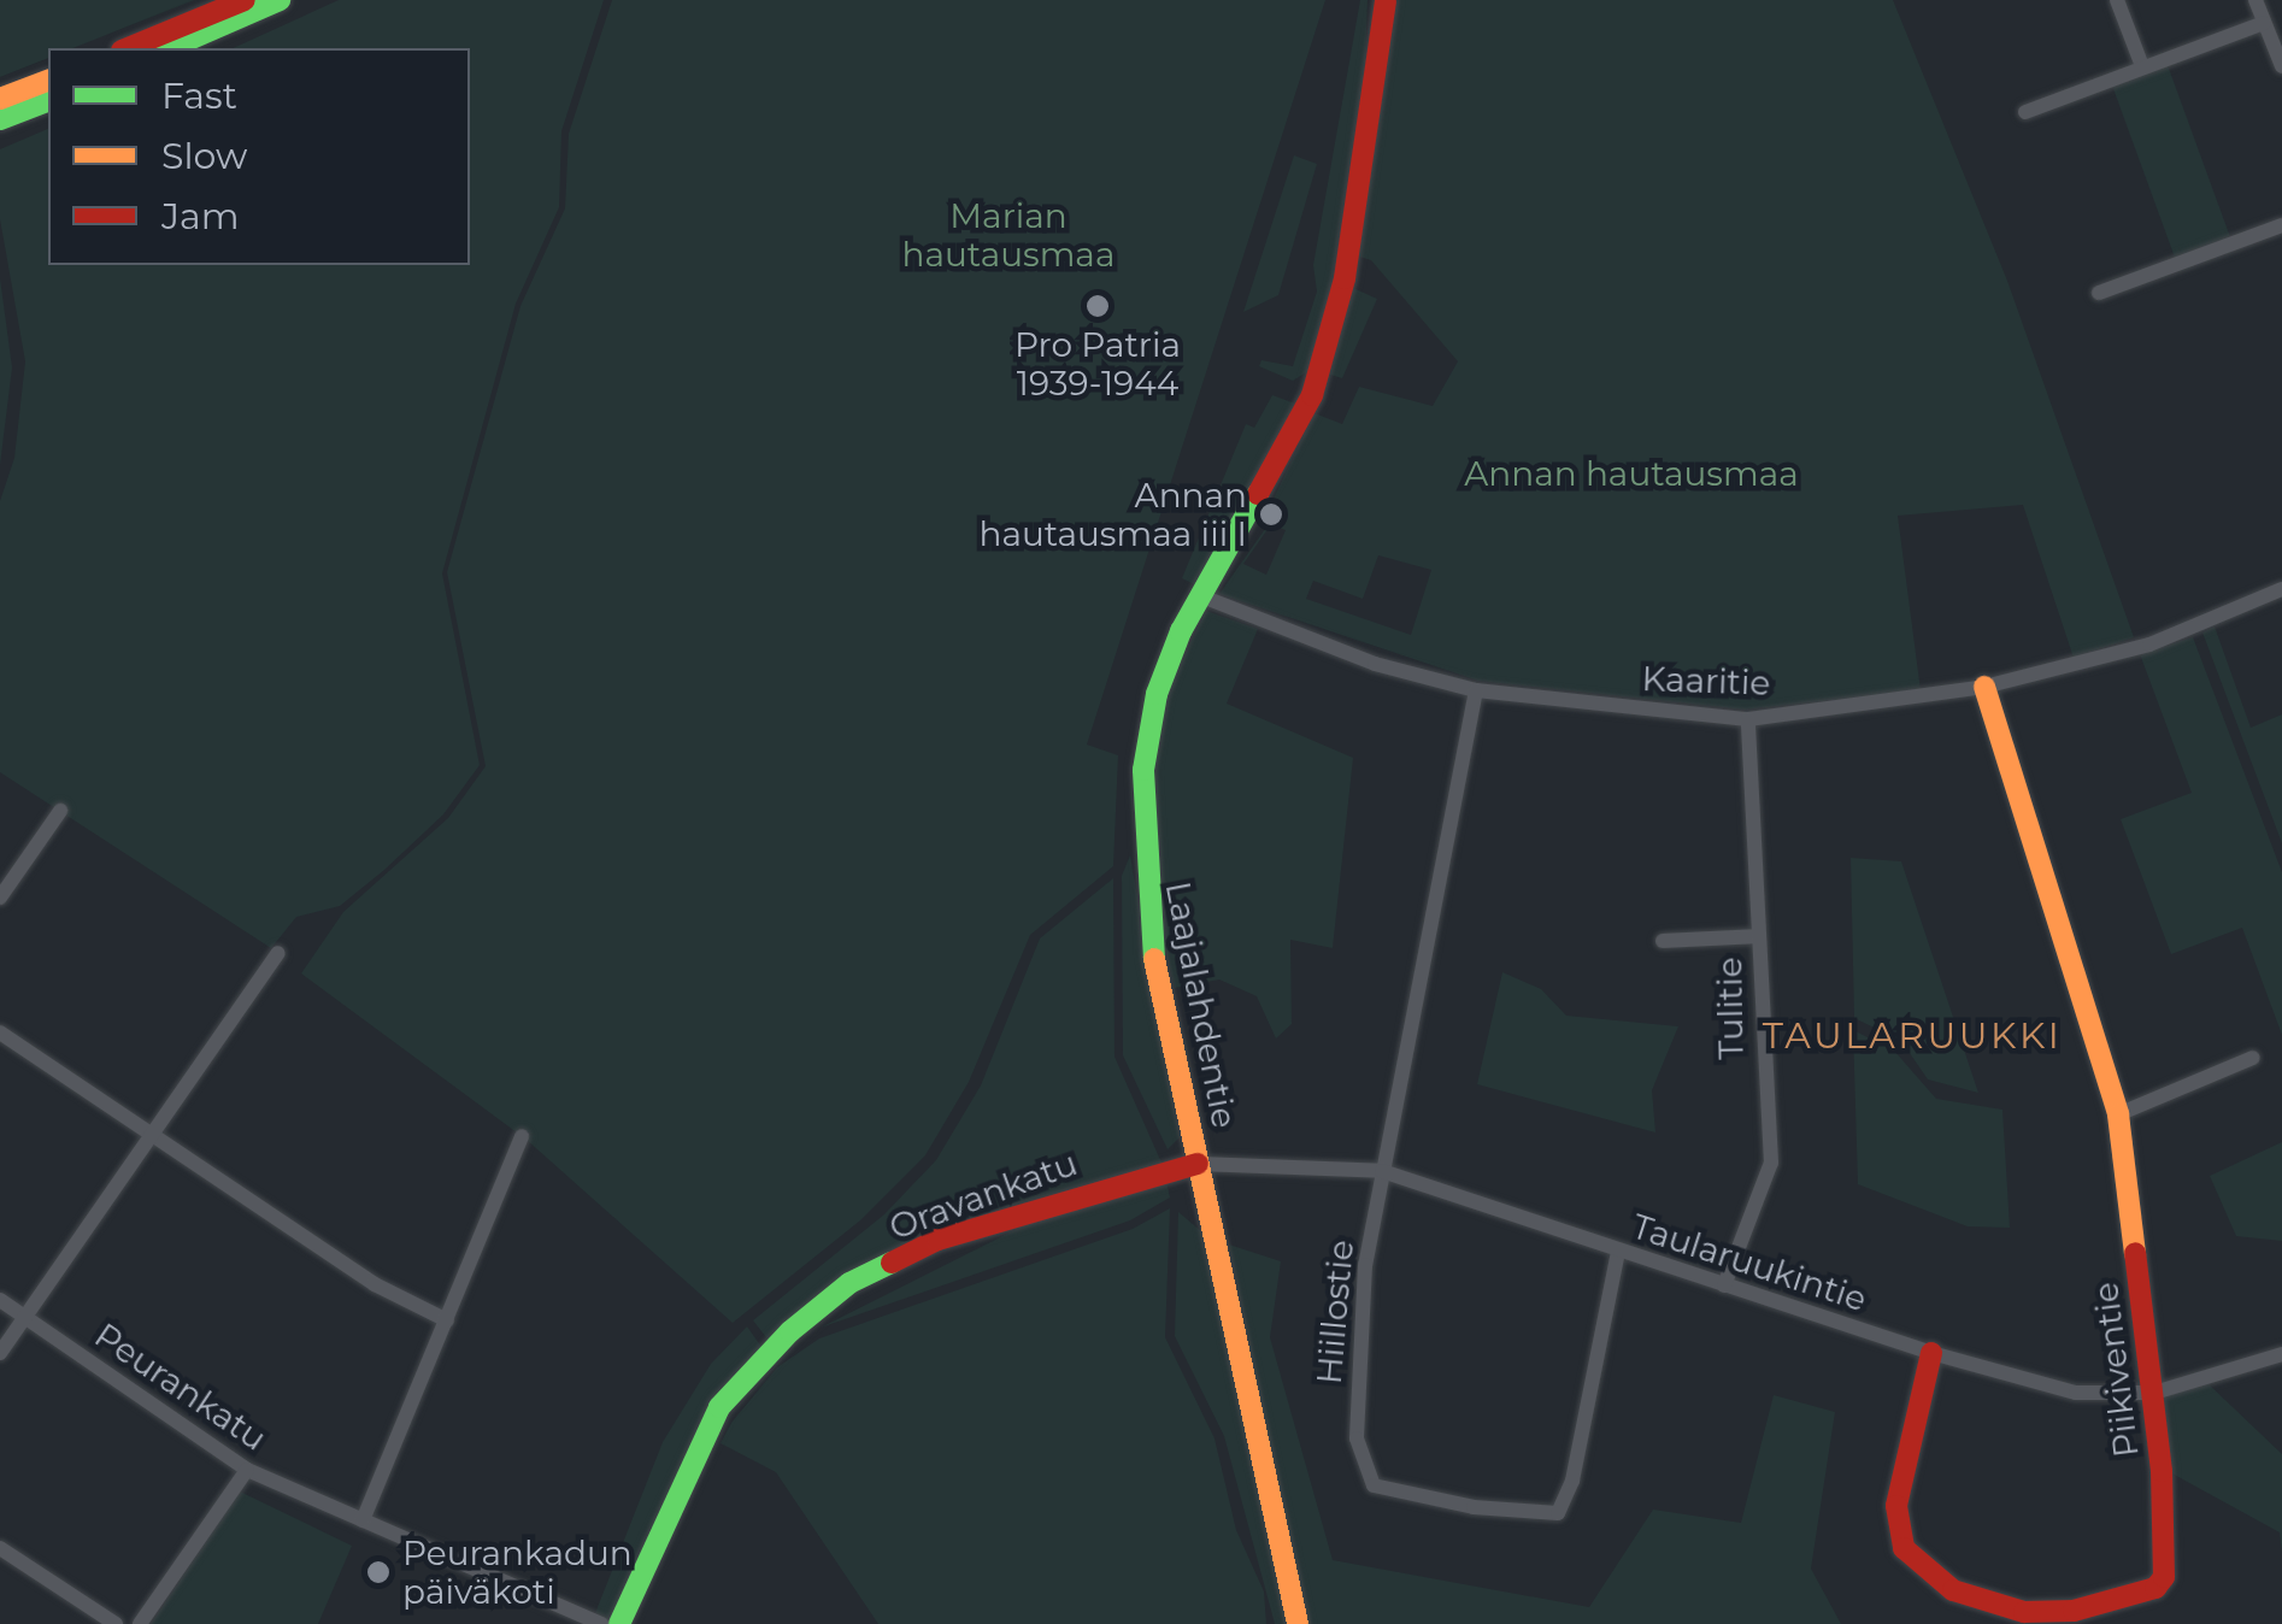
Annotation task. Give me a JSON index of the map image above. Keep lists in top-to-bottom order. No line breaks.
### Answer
{"streets":{"street":["Kaaritie","Laajalahdentie","Tulitie","Oravankatu","Taularuukintie","Hiillostie","Piikiventie","Peurankatu"]},"crossings":[["Kaaritie","Laajalahdentie"],["Kaaritie","Tulitie"],["Kaaritie","Hiillostie"],["Kaaritie","Piikiventie"],["Laajalahdentie","Oravankatu"],["Laajalahdentie","Taularuukintie"],["Tulitie","Taularuukintie"],["Oravankatu","Taularuukintie"],["Taularuukintie","Hiillostie"],["Taularuukintie","Piikiventie"]],"districts":["TAULARUUKKI"],"parks":["Marian hautausmaa","Annan hautausmaa"],"places":["Pro Patria 1939-1944","Annan hautausmaa iii I","Peurankadun päiväkoti"],"legend":["Fast","Slow","Jam"]}
